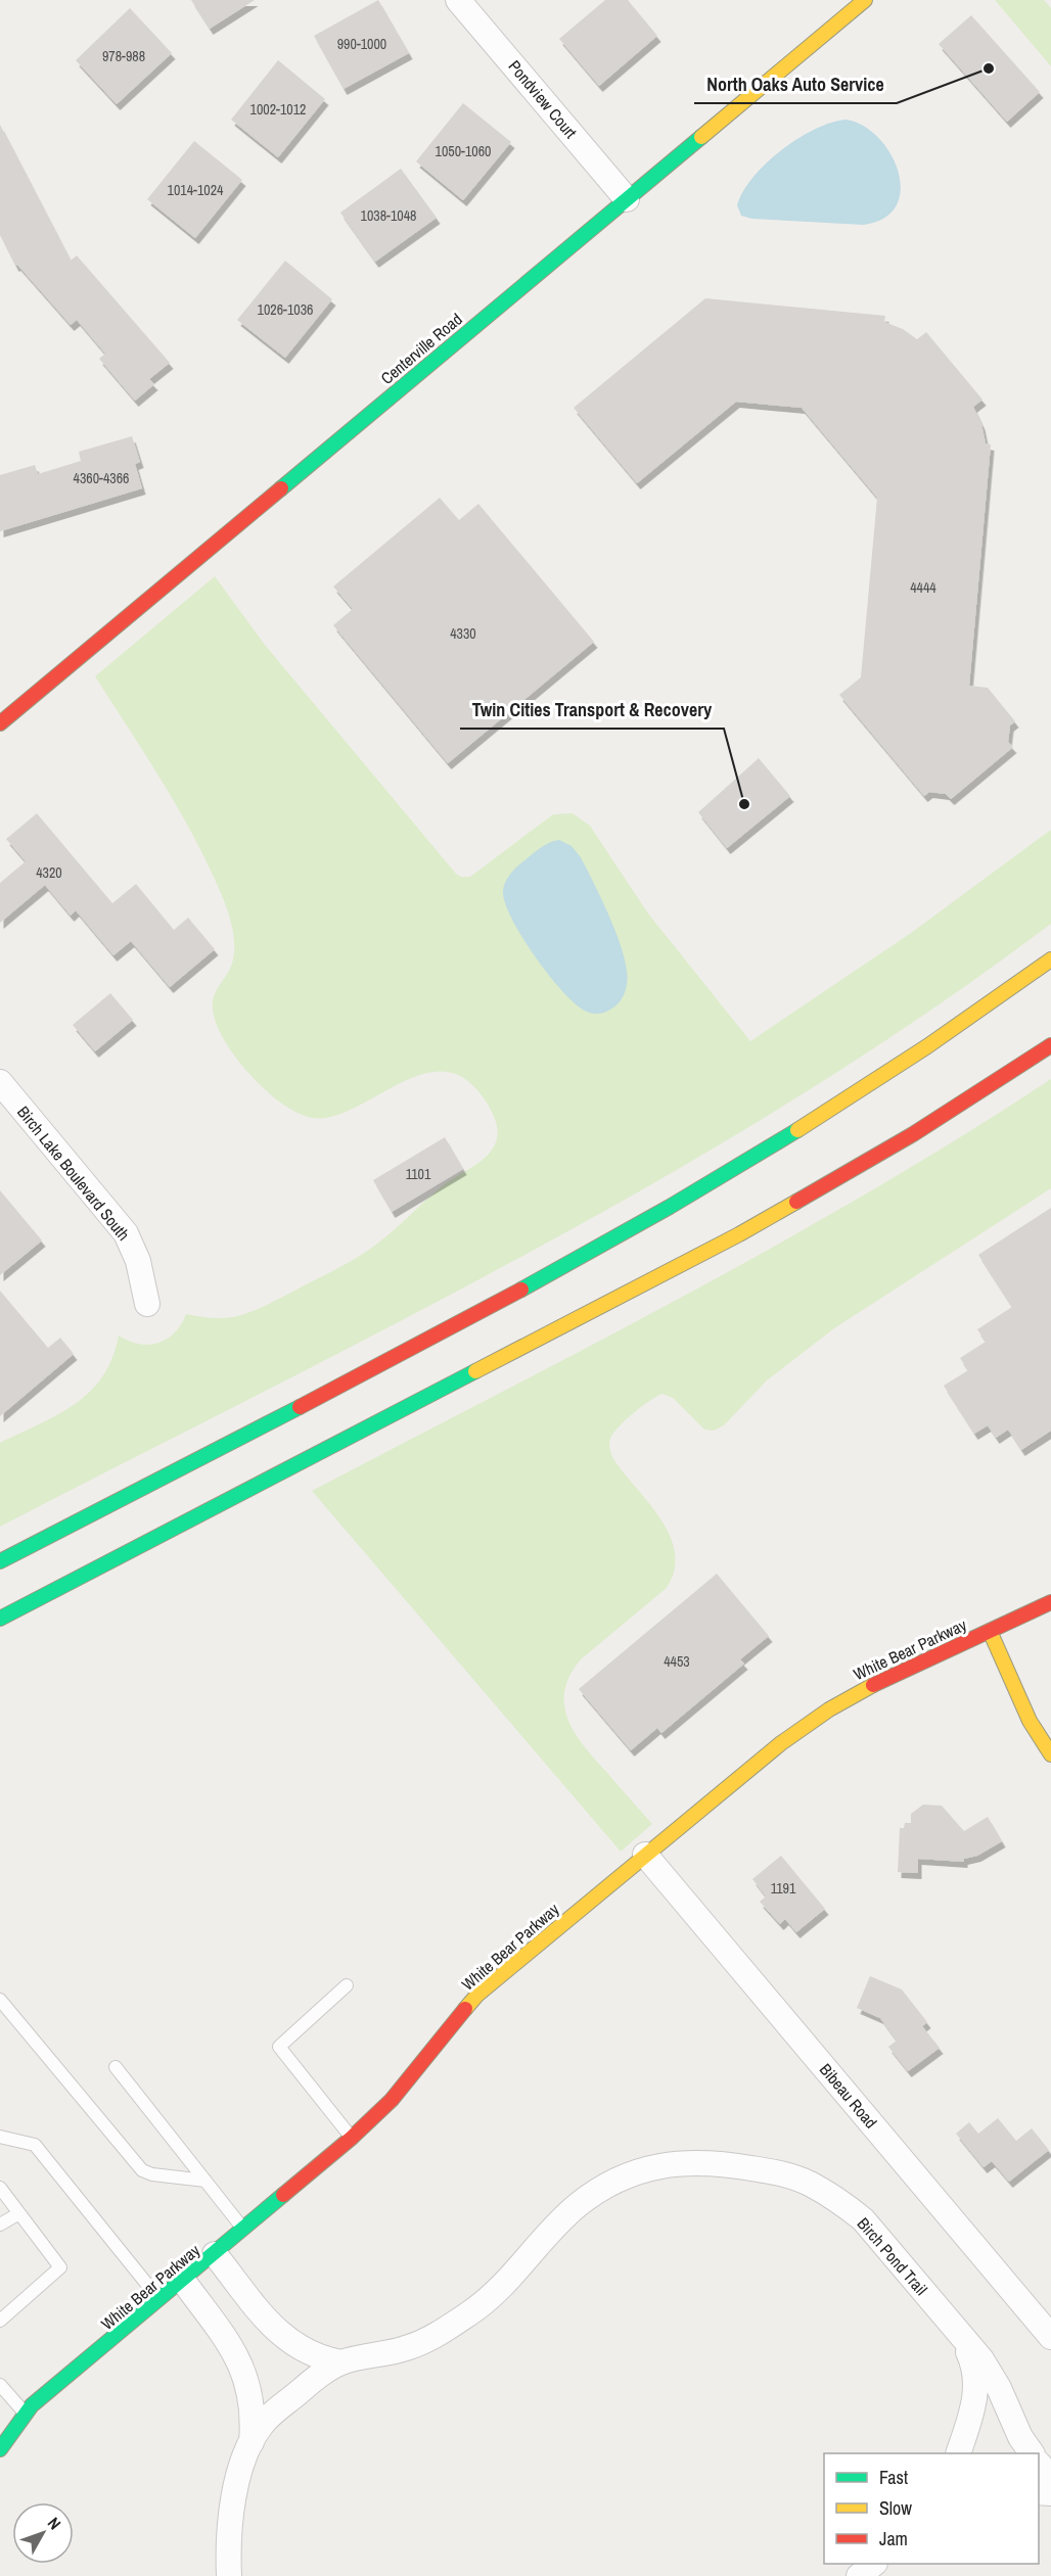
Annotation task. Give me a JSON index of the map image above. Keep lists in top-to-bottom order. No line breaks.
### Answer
{"streets":{"main road":["Centerville Road","White Bear Parkway"],"street":["Pondview Court","Birch Lake Boulevard South","Bibeau Road","Birch Pond Trail"]},"crossings":[["Pondview Court","Centerville Road"],["White Bear Parkway","Bibeau Road"]],"places":["North Oaks Auto Service","Twin Cities Transport & Recovery"],"house_numbers":["990-1000","978-988","1002-1012","1050-1060","1014-1024","1038-1048","1026-1036","4360-4366","4444","4330","4320","1101","4453","1191"],"legend":["Fast","Slow","Jam"],"north":"top right"}
